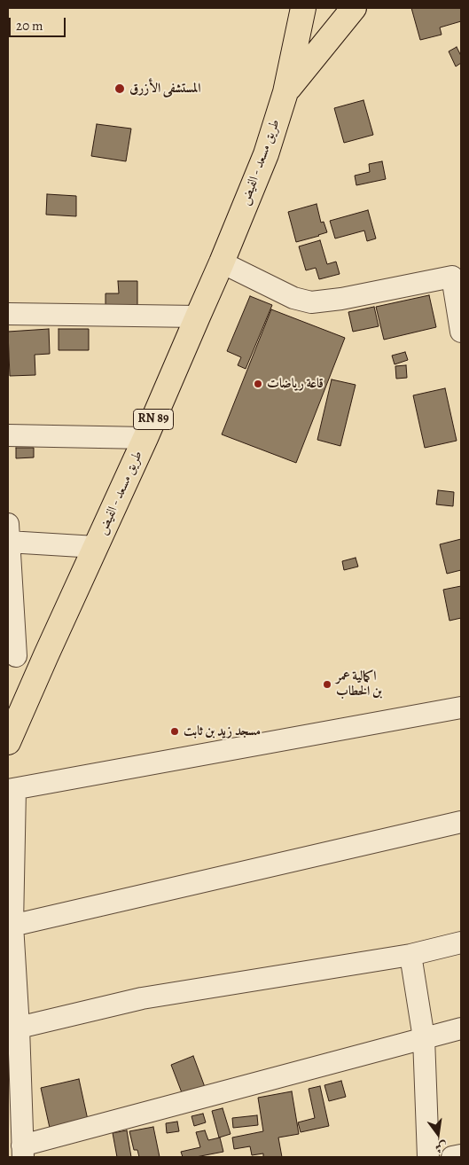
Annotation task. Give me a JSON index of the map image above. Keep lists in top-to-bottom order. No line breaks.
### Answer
{"streets":{"main road":["طريق مسعد - الفيض","RN 89"]},"places":["المستشفى الأزرق","قاعة رياضات","اكمالية عمر بن الخطاب","مسجد زيد بن ثابت"],"scale_bar":"20 m","north":"bottom"}
